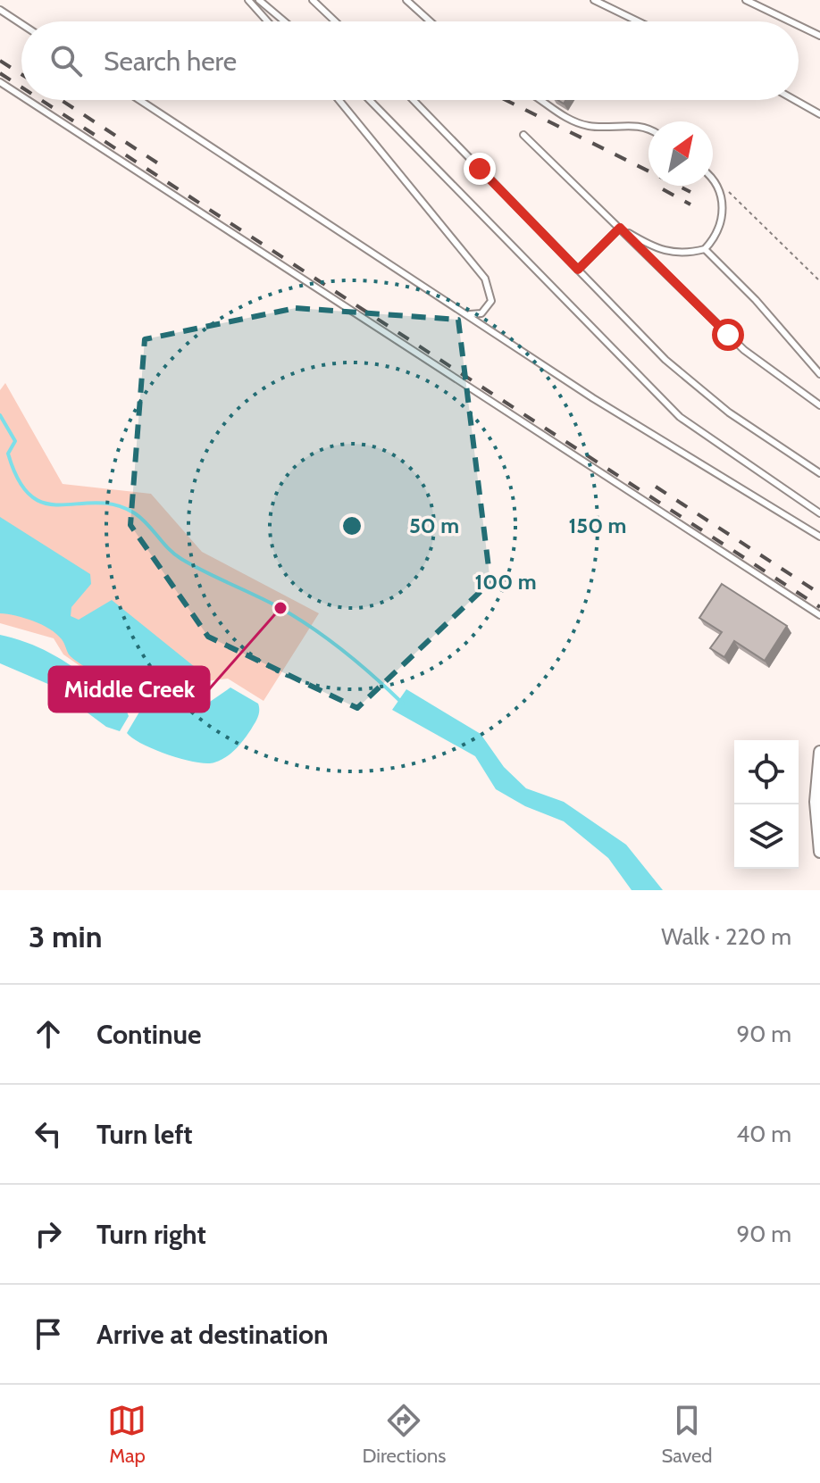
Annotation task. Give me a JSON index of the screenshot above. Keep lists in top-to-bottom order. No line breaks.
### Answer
{"places":["Middle Creek"],"north":"top right","page":{"search":"Search here","heading":["3 min","Walk · 220 m"],"list":[["Continue","90 m"],["Turn left","40 m"],["Turn right","90 m"],"Arrive at destination"],"nav":["Map","Directions","Saved"]},"rings":["50 m","150 m","100 m"]}
